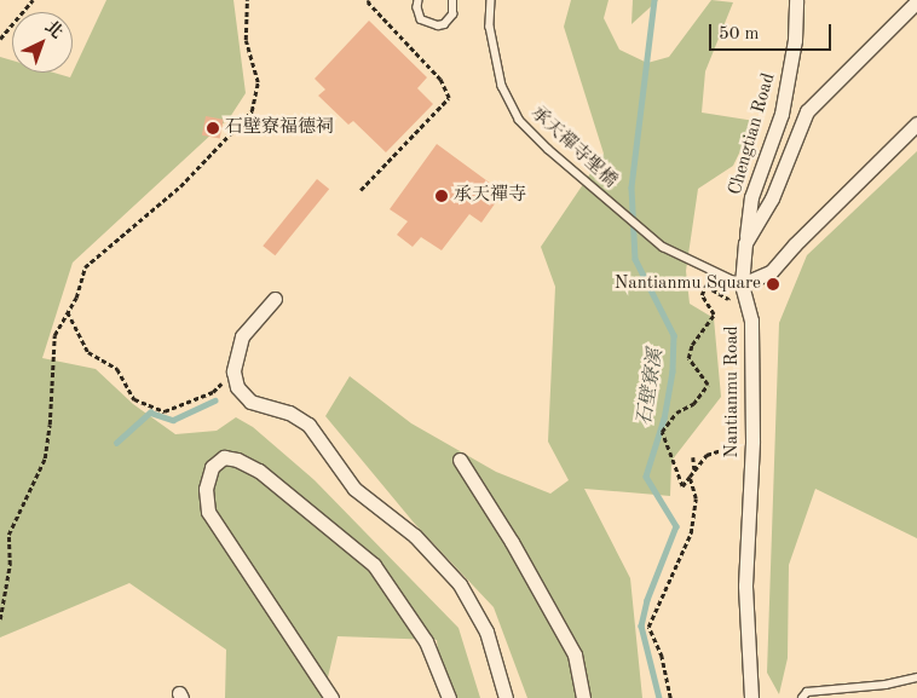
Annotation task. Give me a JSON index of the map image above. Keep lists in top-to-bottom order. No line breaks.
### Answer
{"streets":{"street":["Chengtian Road","Nantianmu Road"],"lane":["承天禪寺聖橋"]},"crossings":[["Chengtian Road","Nantianmu Road"],["承天禪寺聖橋","Nantianmu Road"]],"water":["石壁寮溪"],"places":["石壁寮福德祠","承天禪寺","Nantianmu Square"],"scale_bar":"50 m","north":"top right"}
